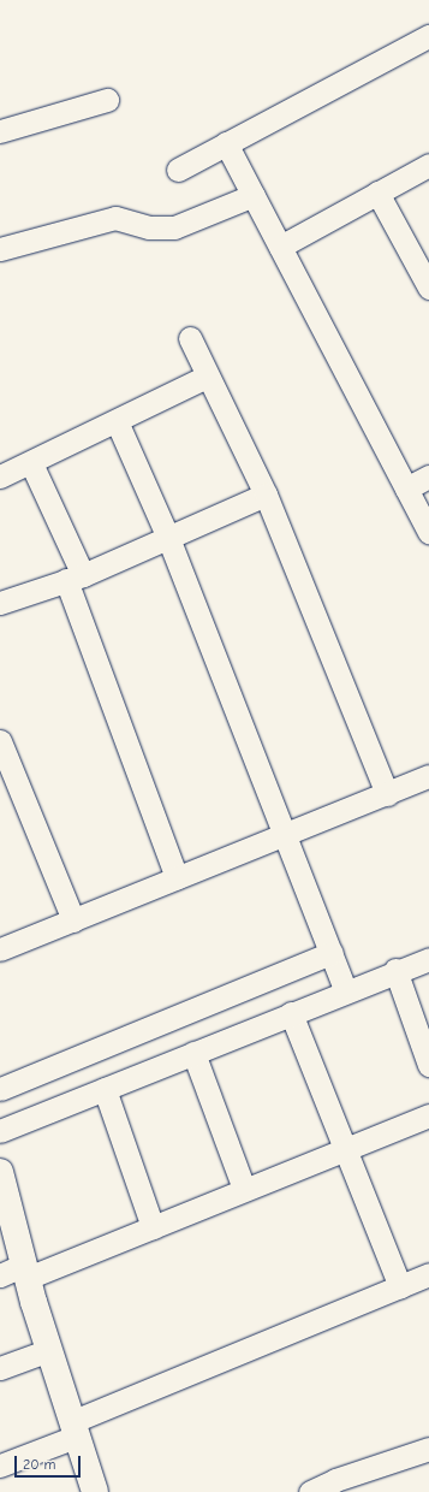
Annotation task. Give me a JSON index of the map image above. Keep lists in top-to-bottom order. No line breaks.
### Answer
{"scale_bar":"20 m"}
